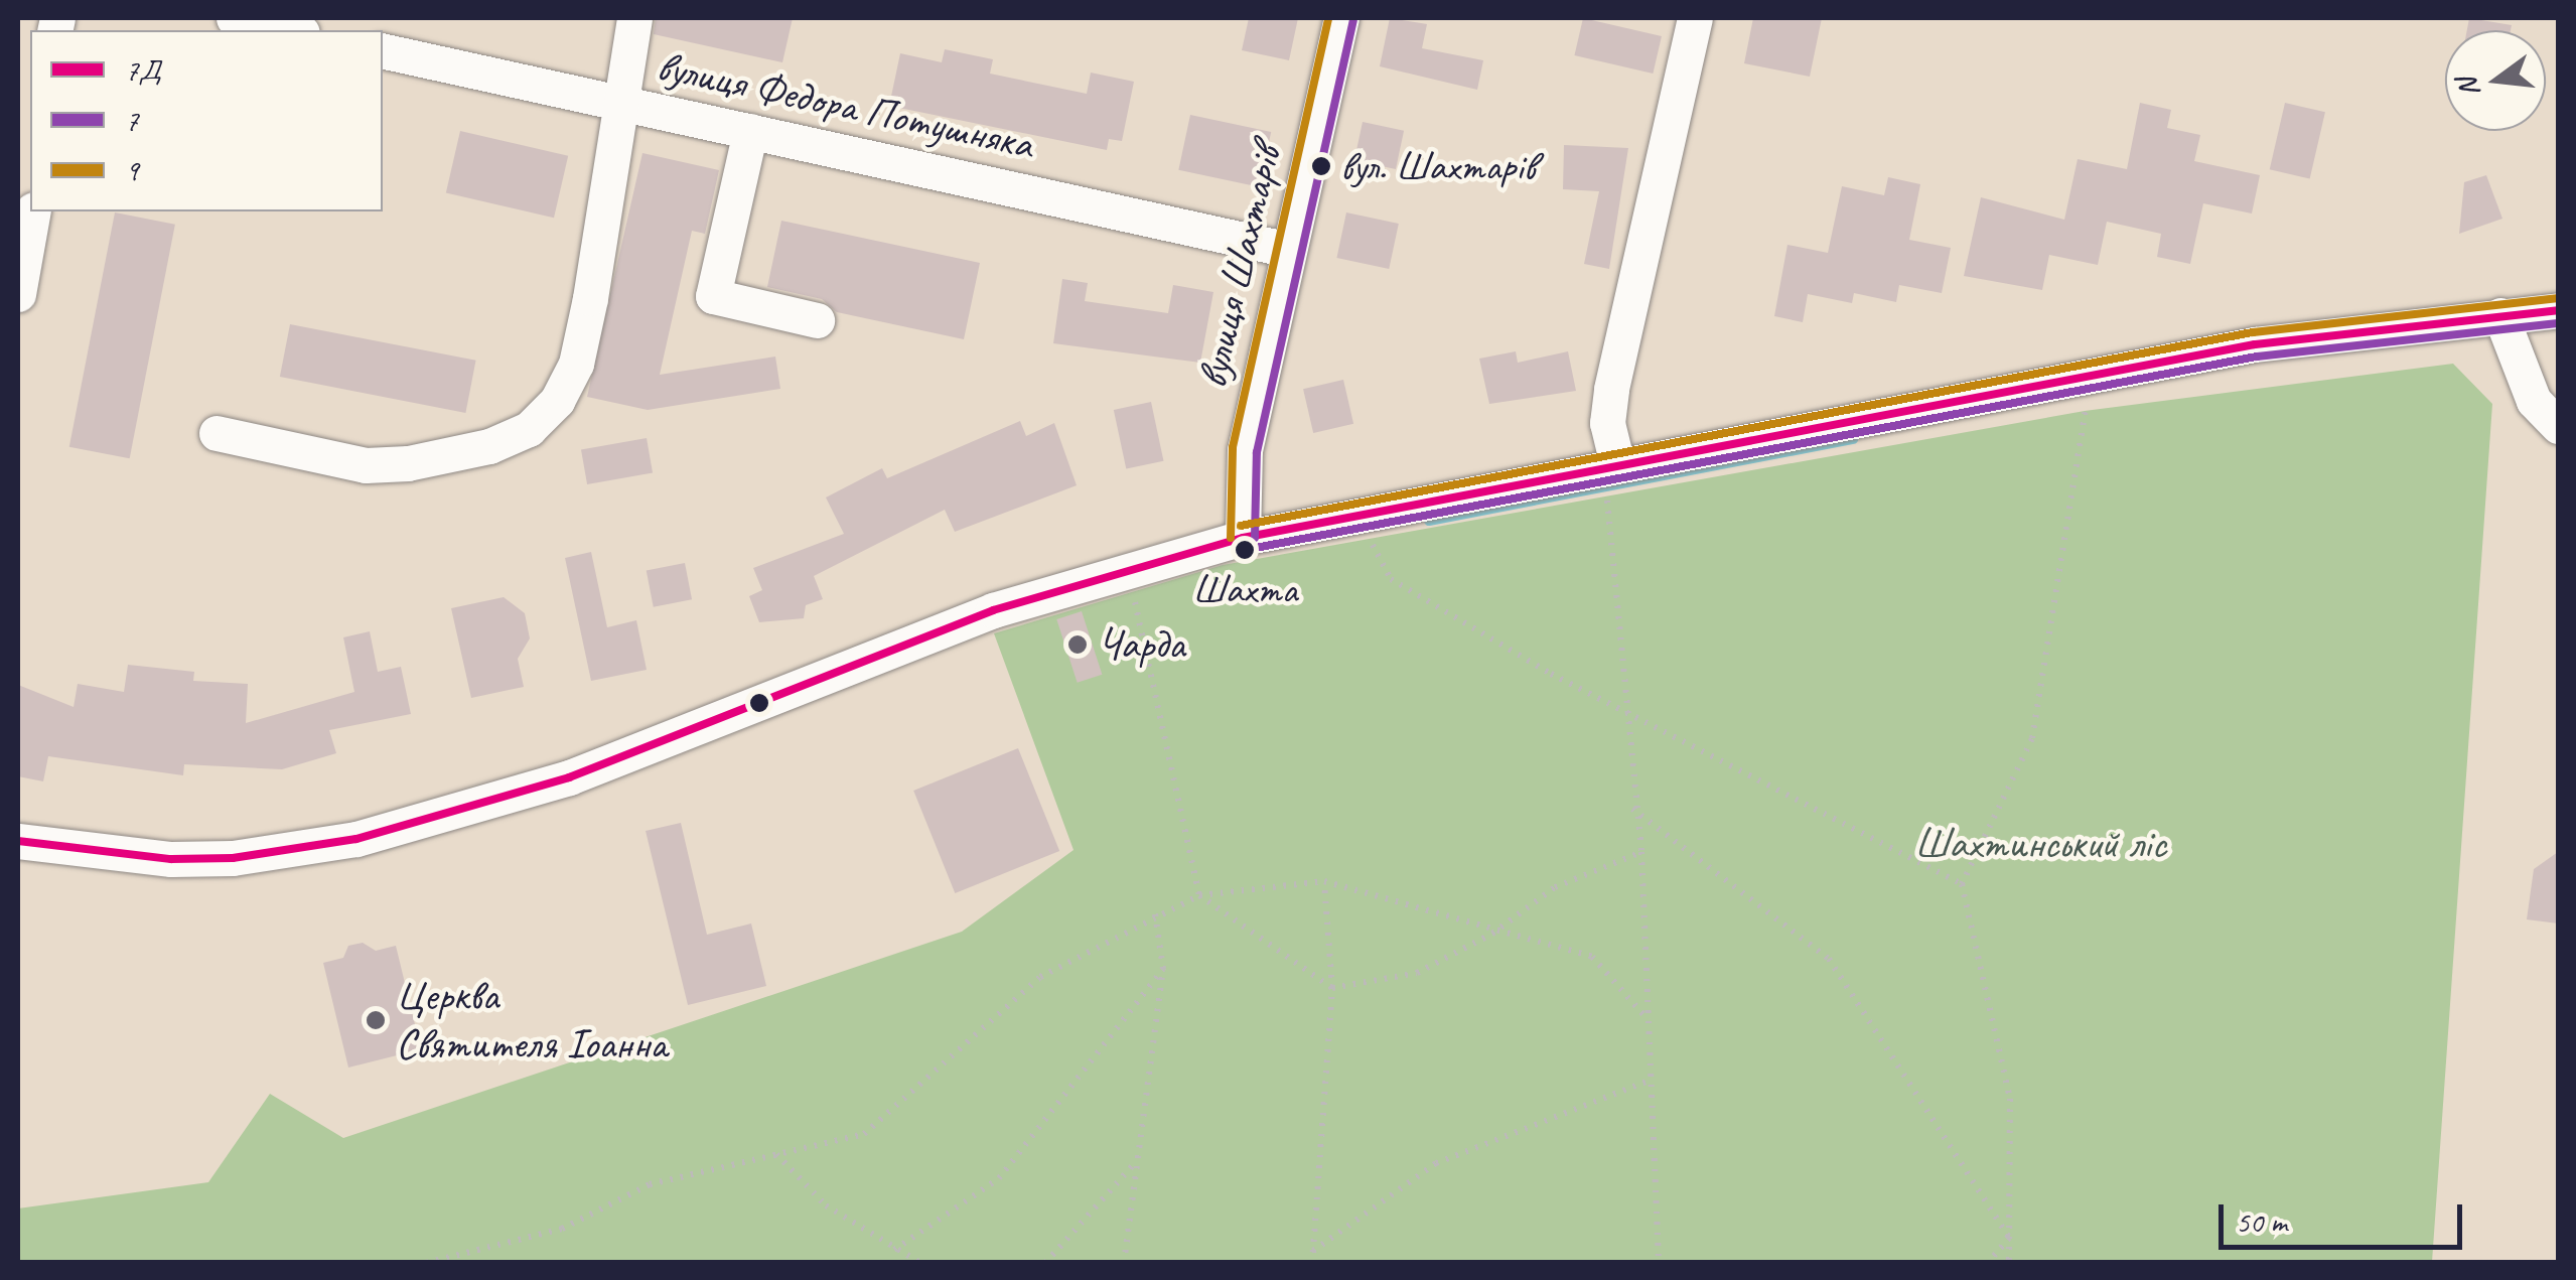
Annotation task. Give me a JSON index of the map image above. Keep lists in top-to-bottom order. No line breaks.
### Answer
{"streets":{"street":["вулиця Федора Потушняка","вулиця Шахтарів"]},"crossings":[["вулиця Федора Потушняка","вулиця Шахтарів"]],"parks":["Шахтинський ліс"],"places":["вул. Шахтарів","Шахта","Чарда","Церква Святителя Іоанна"],"lines":["transit line 9","transit line 7","transit line 7Д"],"legend":["7Д","7","9"],"scale_bar":"50 m","north":"left"}
